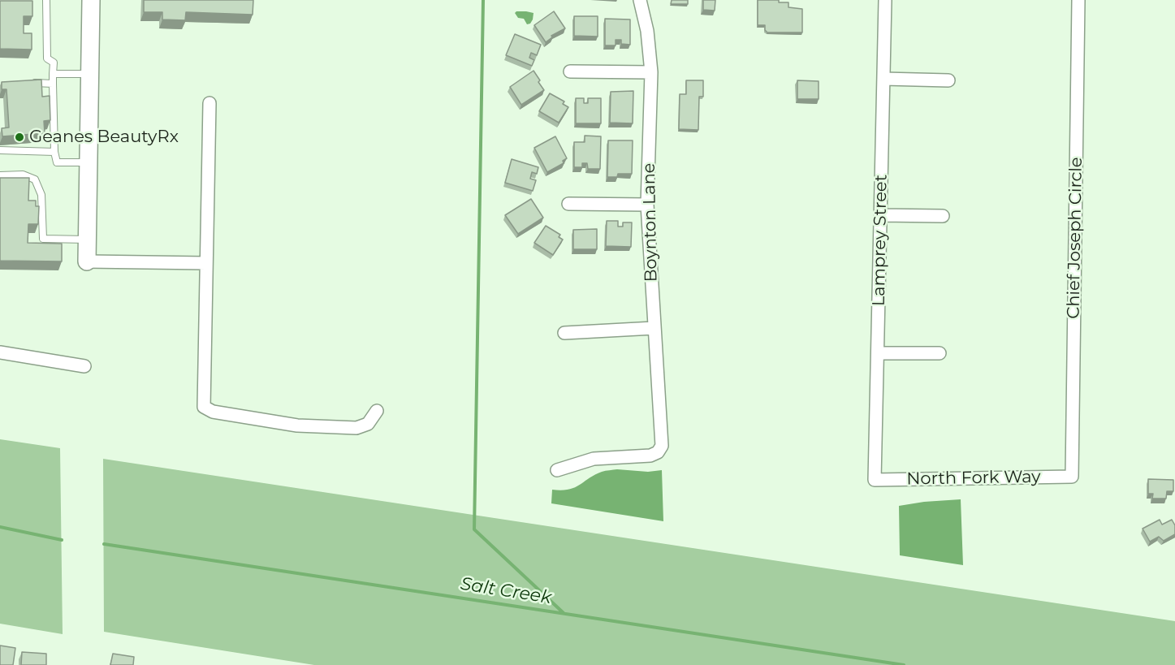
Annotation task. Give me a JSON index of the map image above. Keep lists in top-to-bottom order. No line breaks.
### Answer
{"streets":{"street":["Boynton Lane","Chief Joseph Circle","Lamprey Street","North Fork Way"]},"crossings":[["Chief Joseph Circle","North Fork Way"],["Lamprey Street","North Fork Way"]],"water":["Salt Creek"],"places":["Geanes BeautyRx"]}
